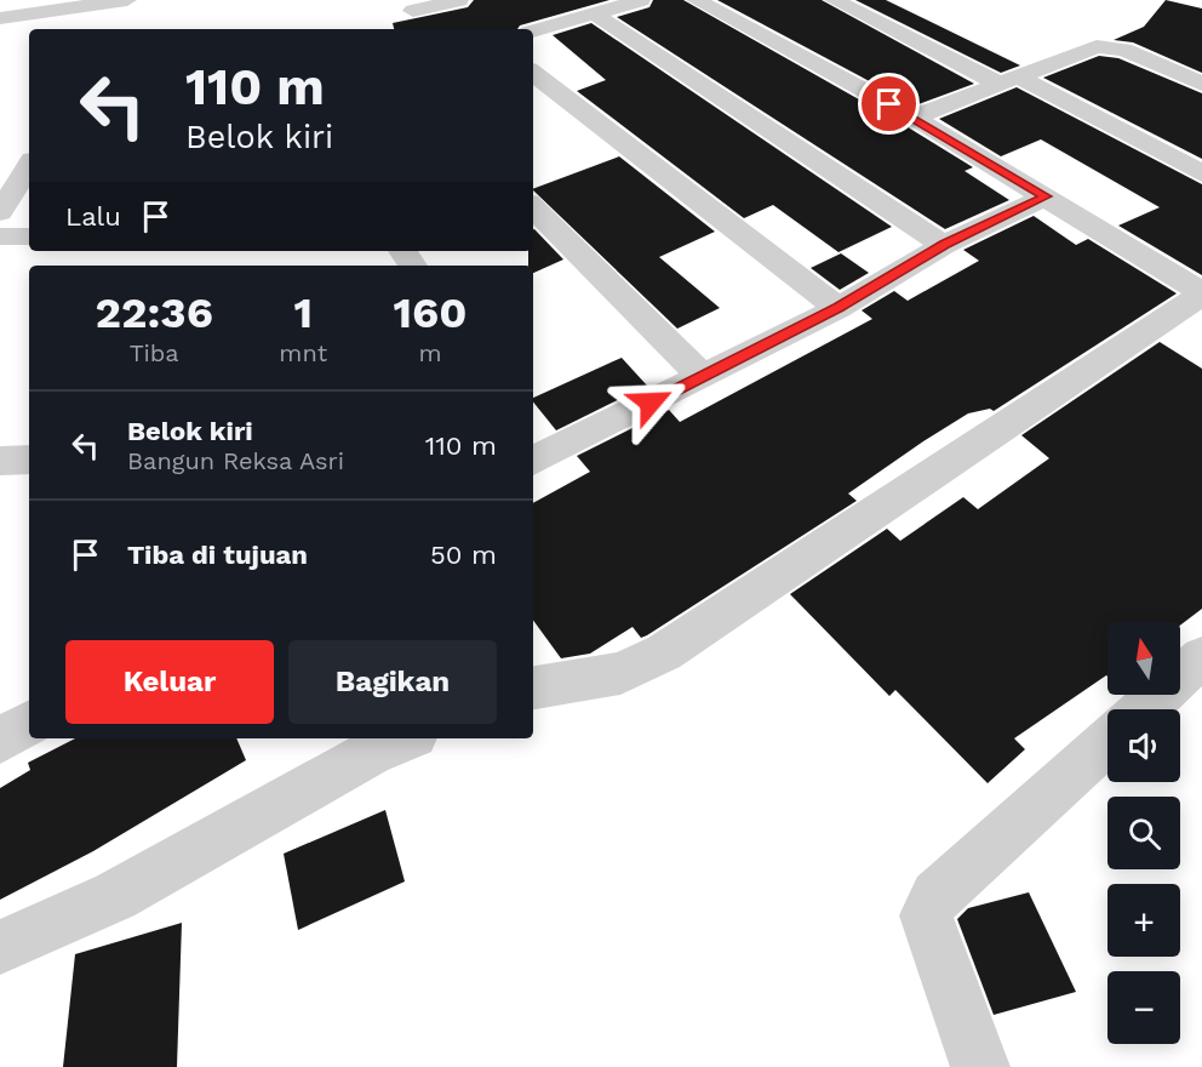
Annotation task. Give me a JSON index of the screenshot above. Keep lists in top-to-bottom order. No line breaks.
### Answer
{"north":"top","page":{"turn":["110 m","Belok kiri"],"then":"Lalu","eta":["22:36","Tiba","1","mnt","160","m"],"list":[{"name":"Belok kiri","note":"Bangun Reksa Asri","value":"110 m"},{"name":"Tiba di tujuan","value":"50 m"}],"map_buttons":["+","−"],"buttons":["Keluar","Bagikan"]}}
